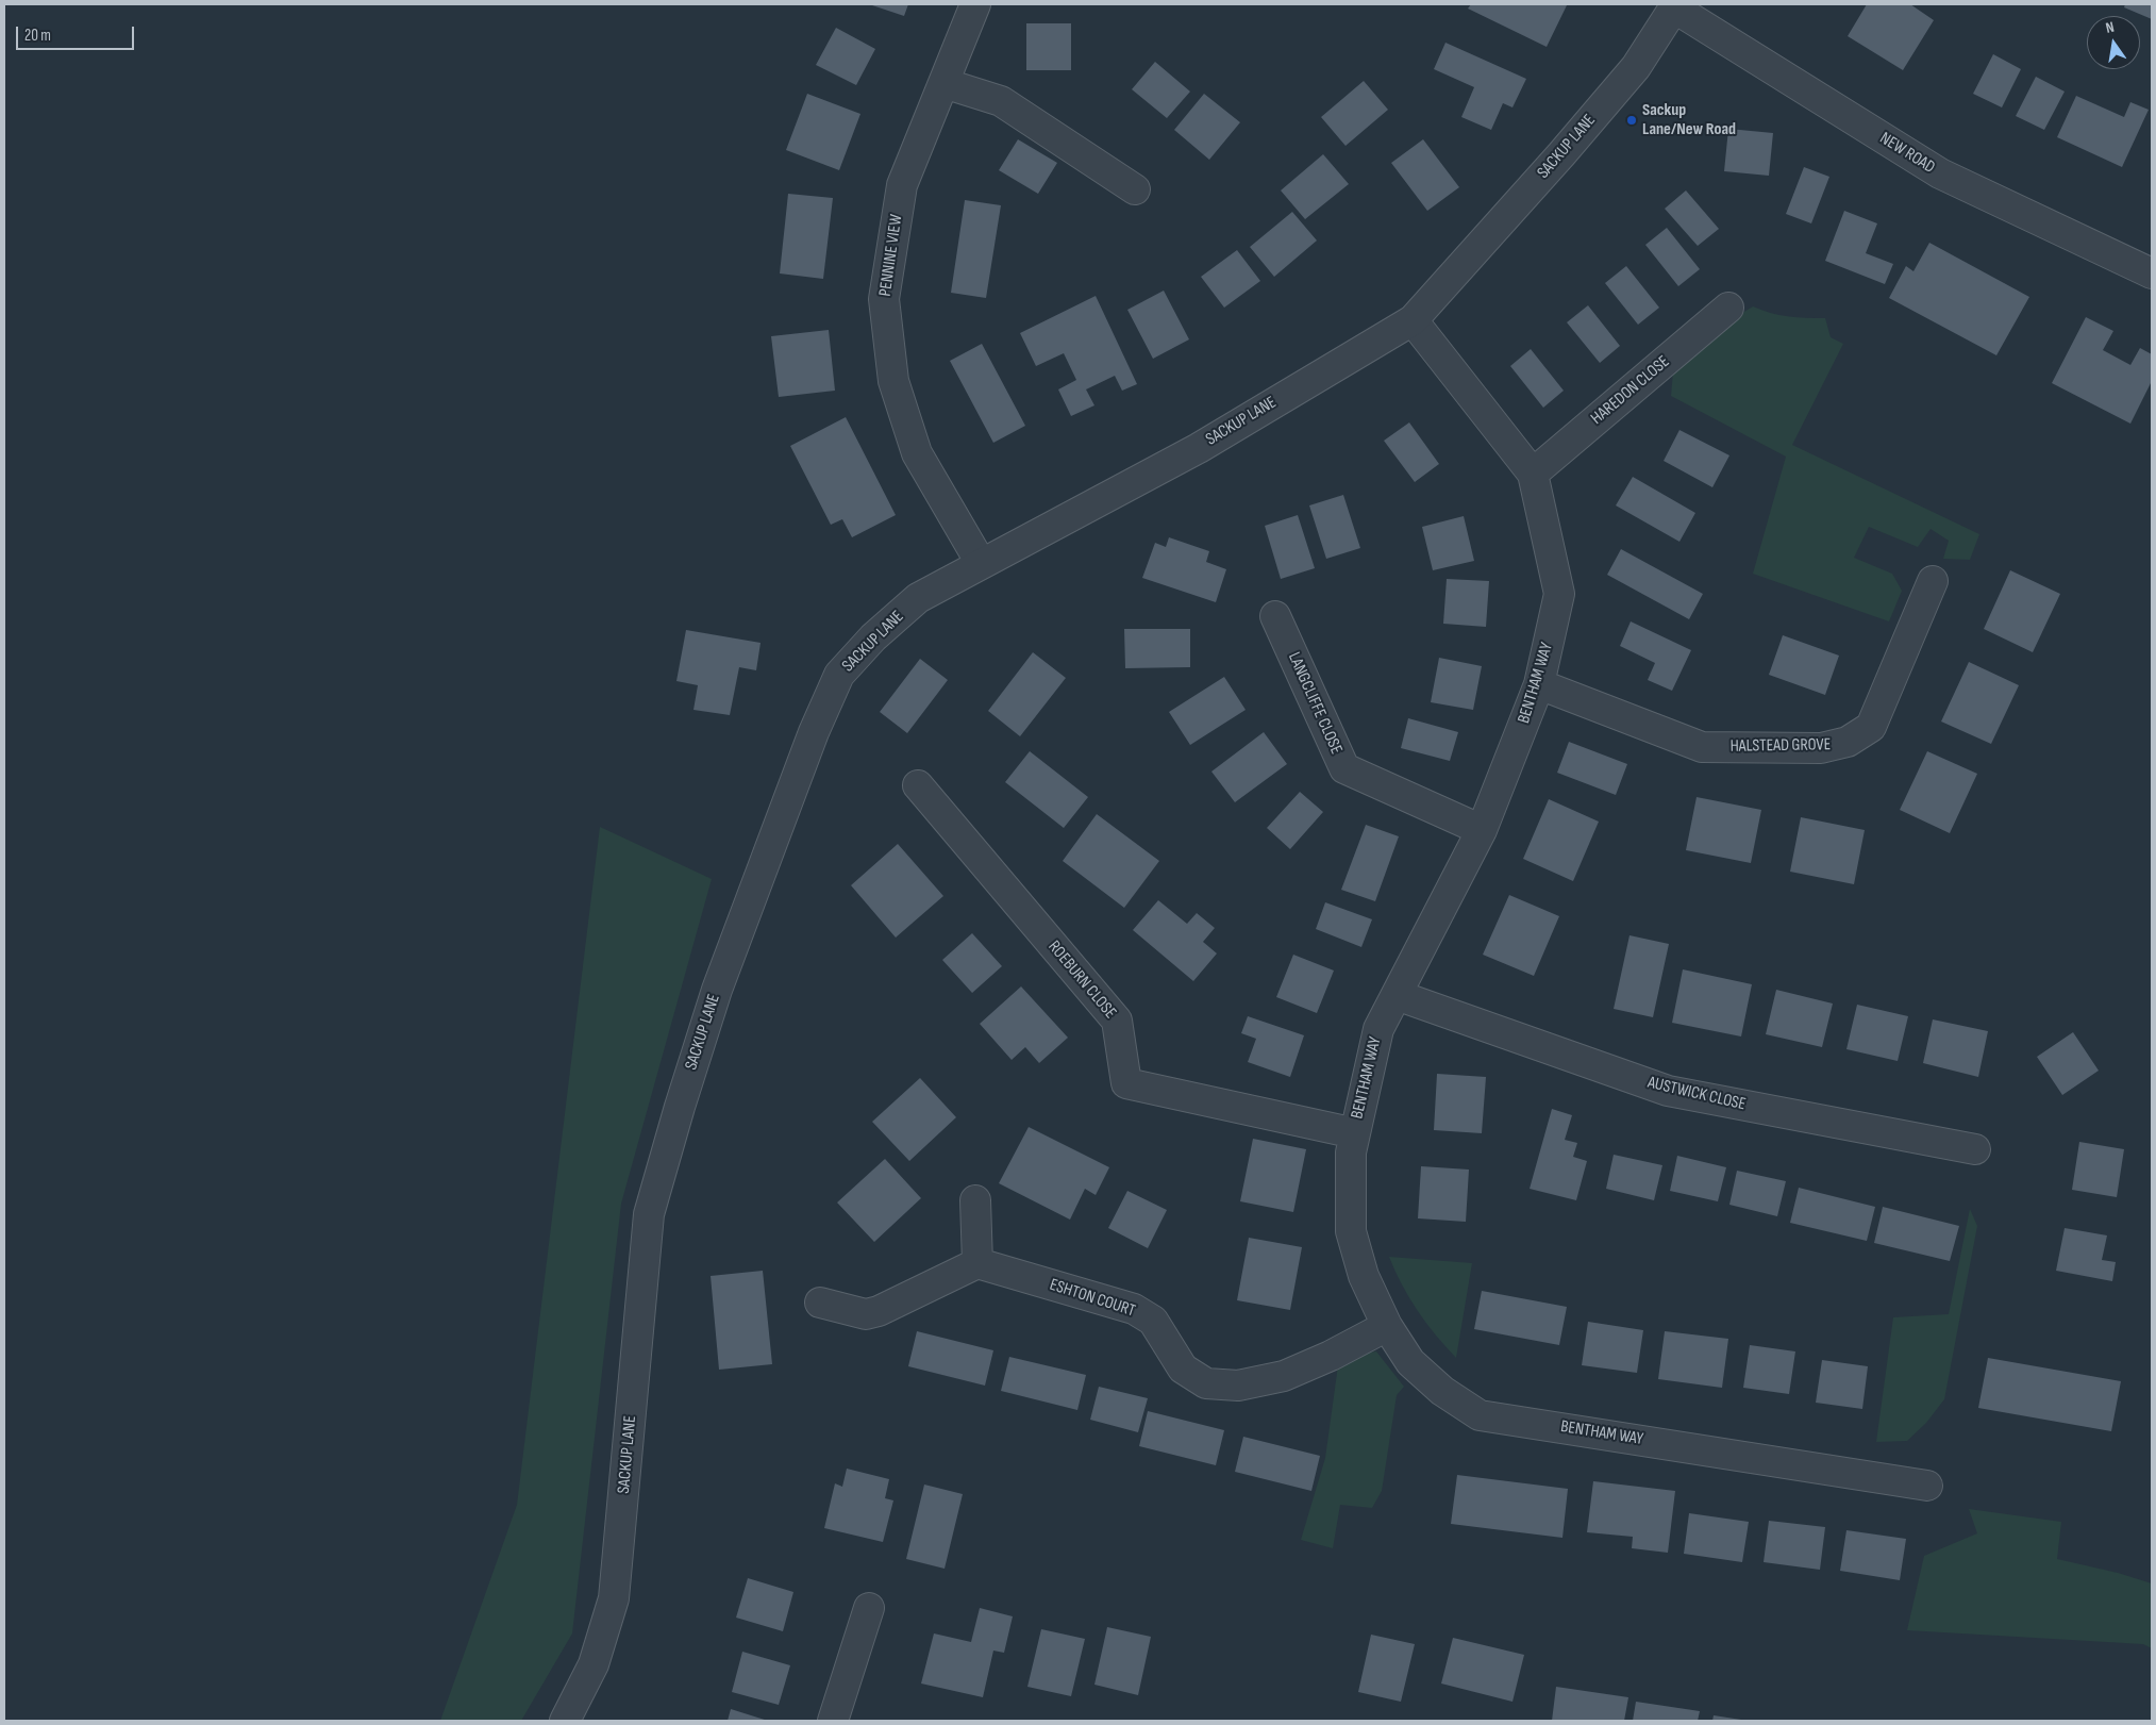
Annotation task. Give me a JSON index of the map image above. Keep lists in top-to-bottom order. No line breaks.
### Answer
{"streets":{"street":["SACKUP LANE","NEW ROAD","PENNINE VIEW","HAREDON CLOSE","BENTHAM WAY","LANGCLIFFE CLOSE","HALSTEAD GROVE","ROEBURN CLOSE","AUSTWICK CLOSE","ESHTON COURT"]},"crossings":[["SACKUP LANE","NEW ROAD"],["SACKUP LANE","PENNINE VIEW"],["SACKUP LANE","BENTHAM WAY"],["HAREDON CLOSE","BENTHAM WAY"],["BENTHAM WAY","LANGCLIFFE CLOSE"],["BENTHAM WAY","HALSTEAD GROVE"],["BENTHAM WAY","ROEBURN CLOSE"],["BENTHAM WAY","AUSTWICK CLOSE"],["BENTHAM WAY","ESHTON COURT"]],"places":["Sackup Lane/New Road"],"scale_bar":"20 m","north":"top"}
